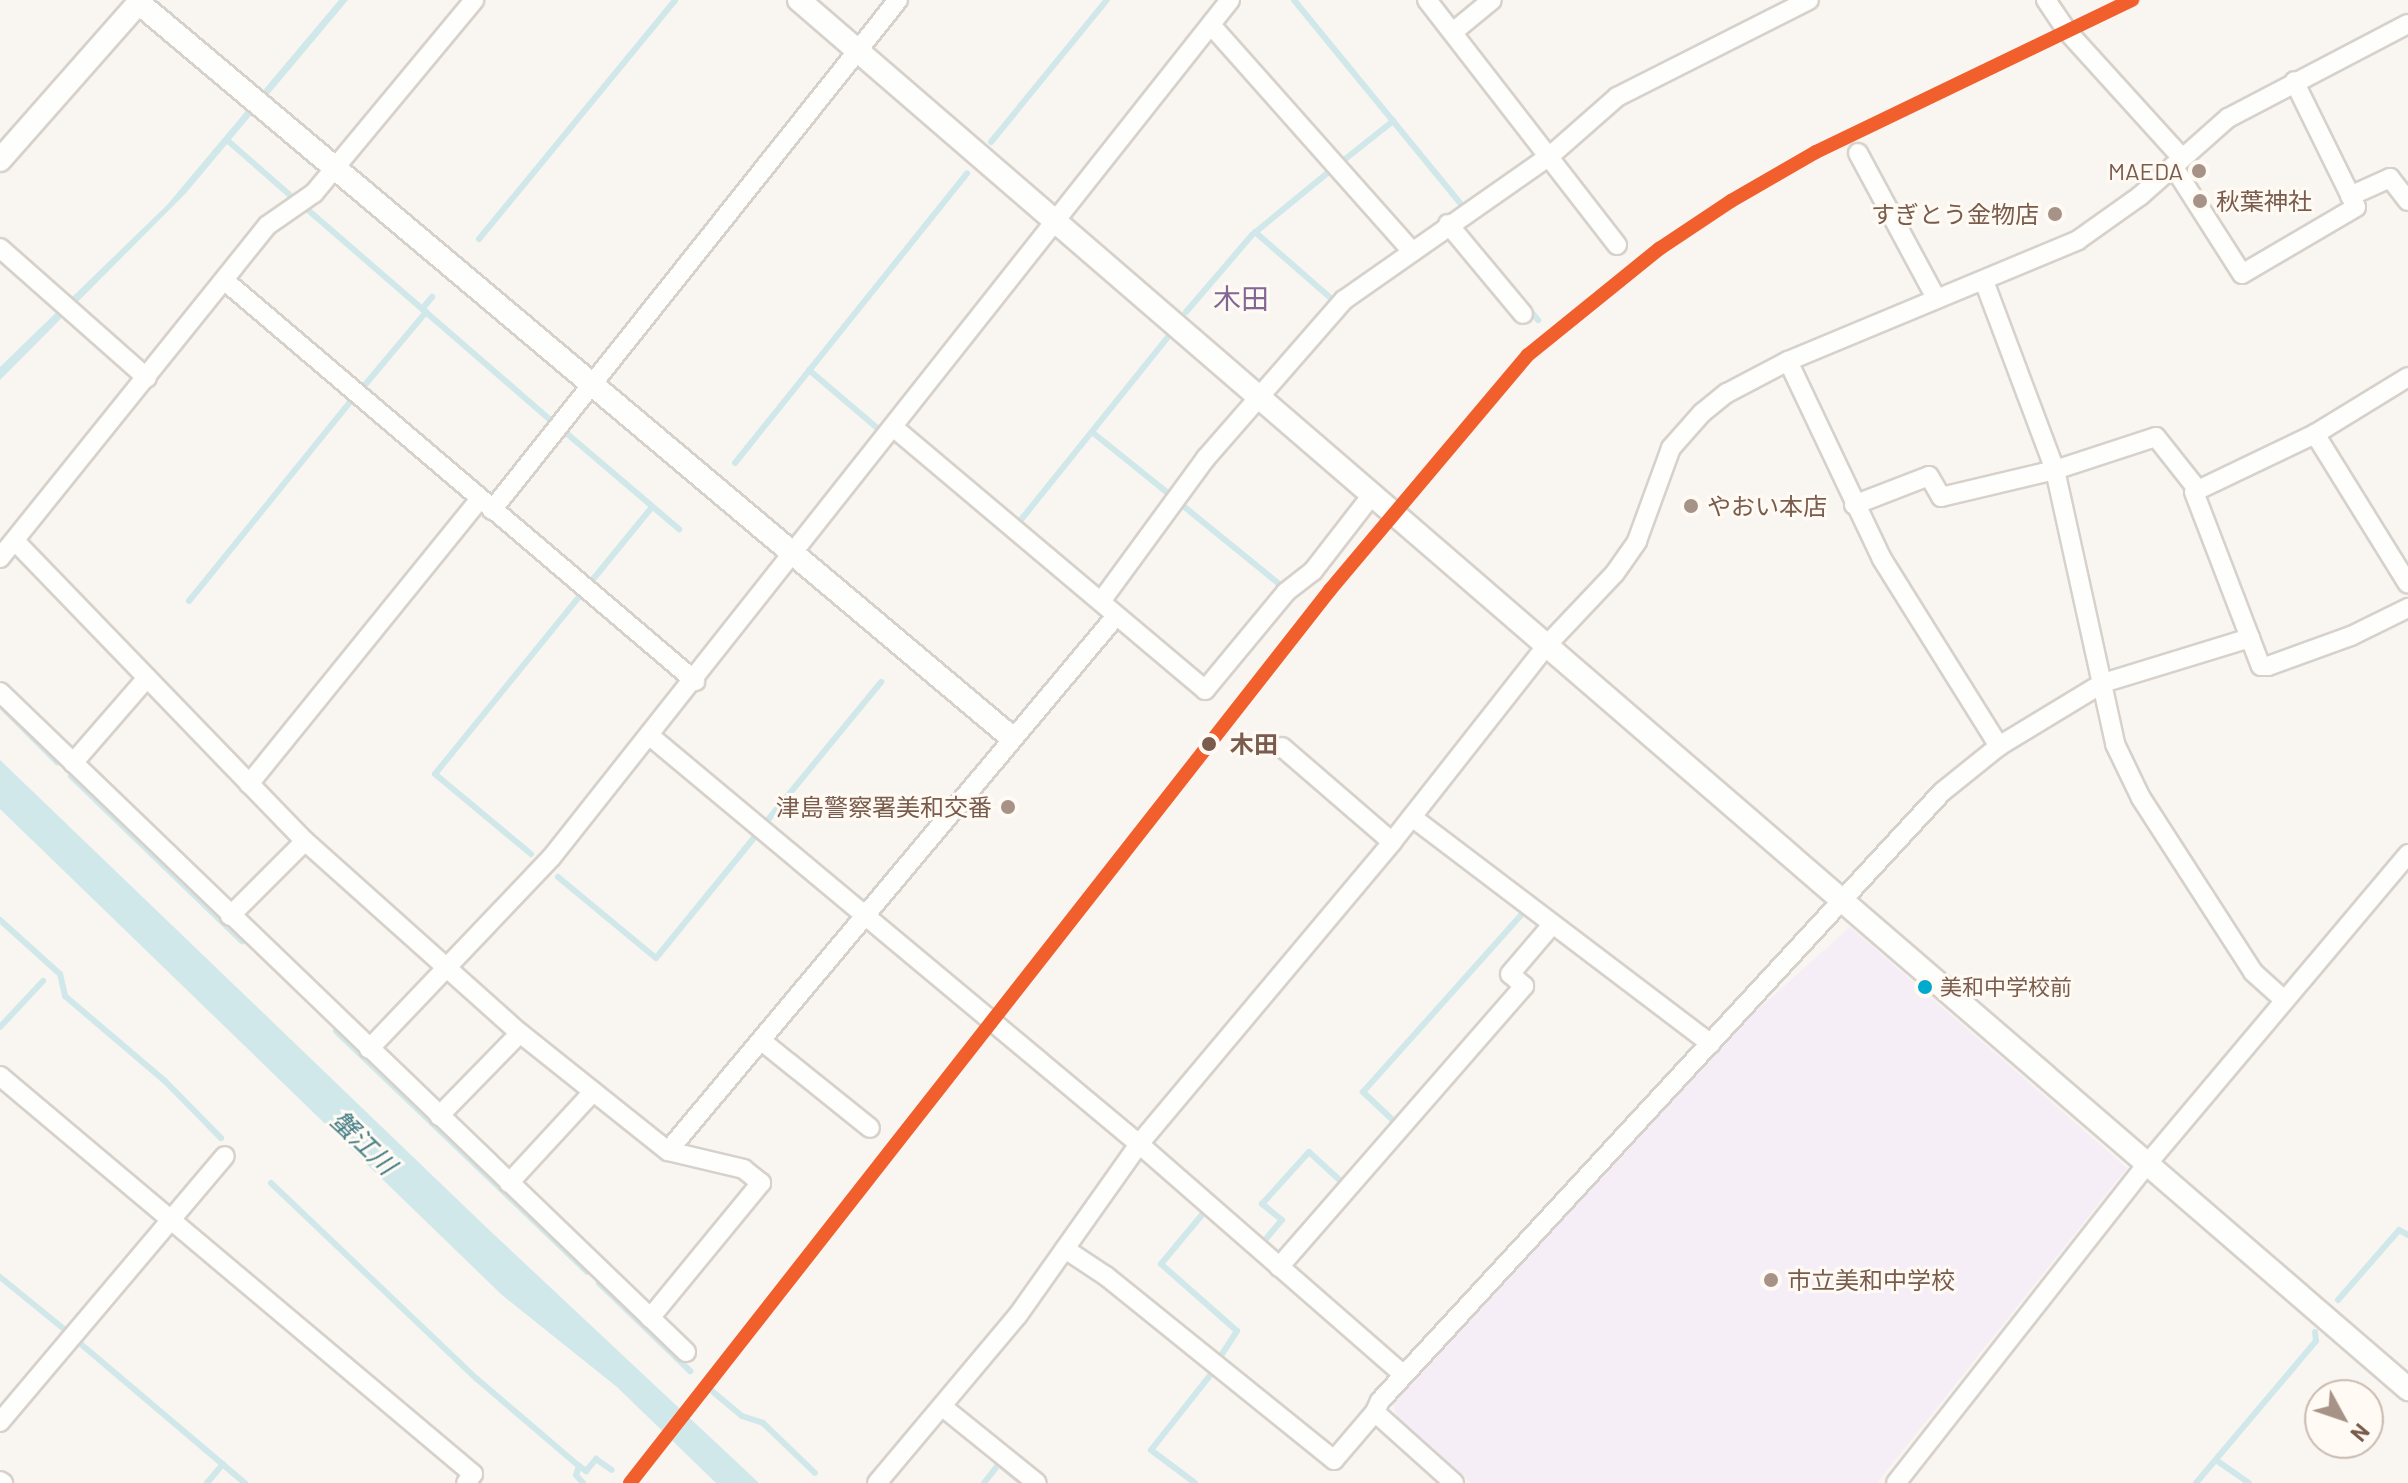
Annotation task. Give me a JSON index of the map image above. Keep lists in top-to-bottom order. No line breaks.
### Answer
{"districts":["木田"],"water":["蟹江川"],"places":["MAEDA","秋葉神社","すぎとう金物店","やおい本店","木田","津島警察署美和交番","美和中学校前","市立美和中学校"],"north":"bottom right"}
